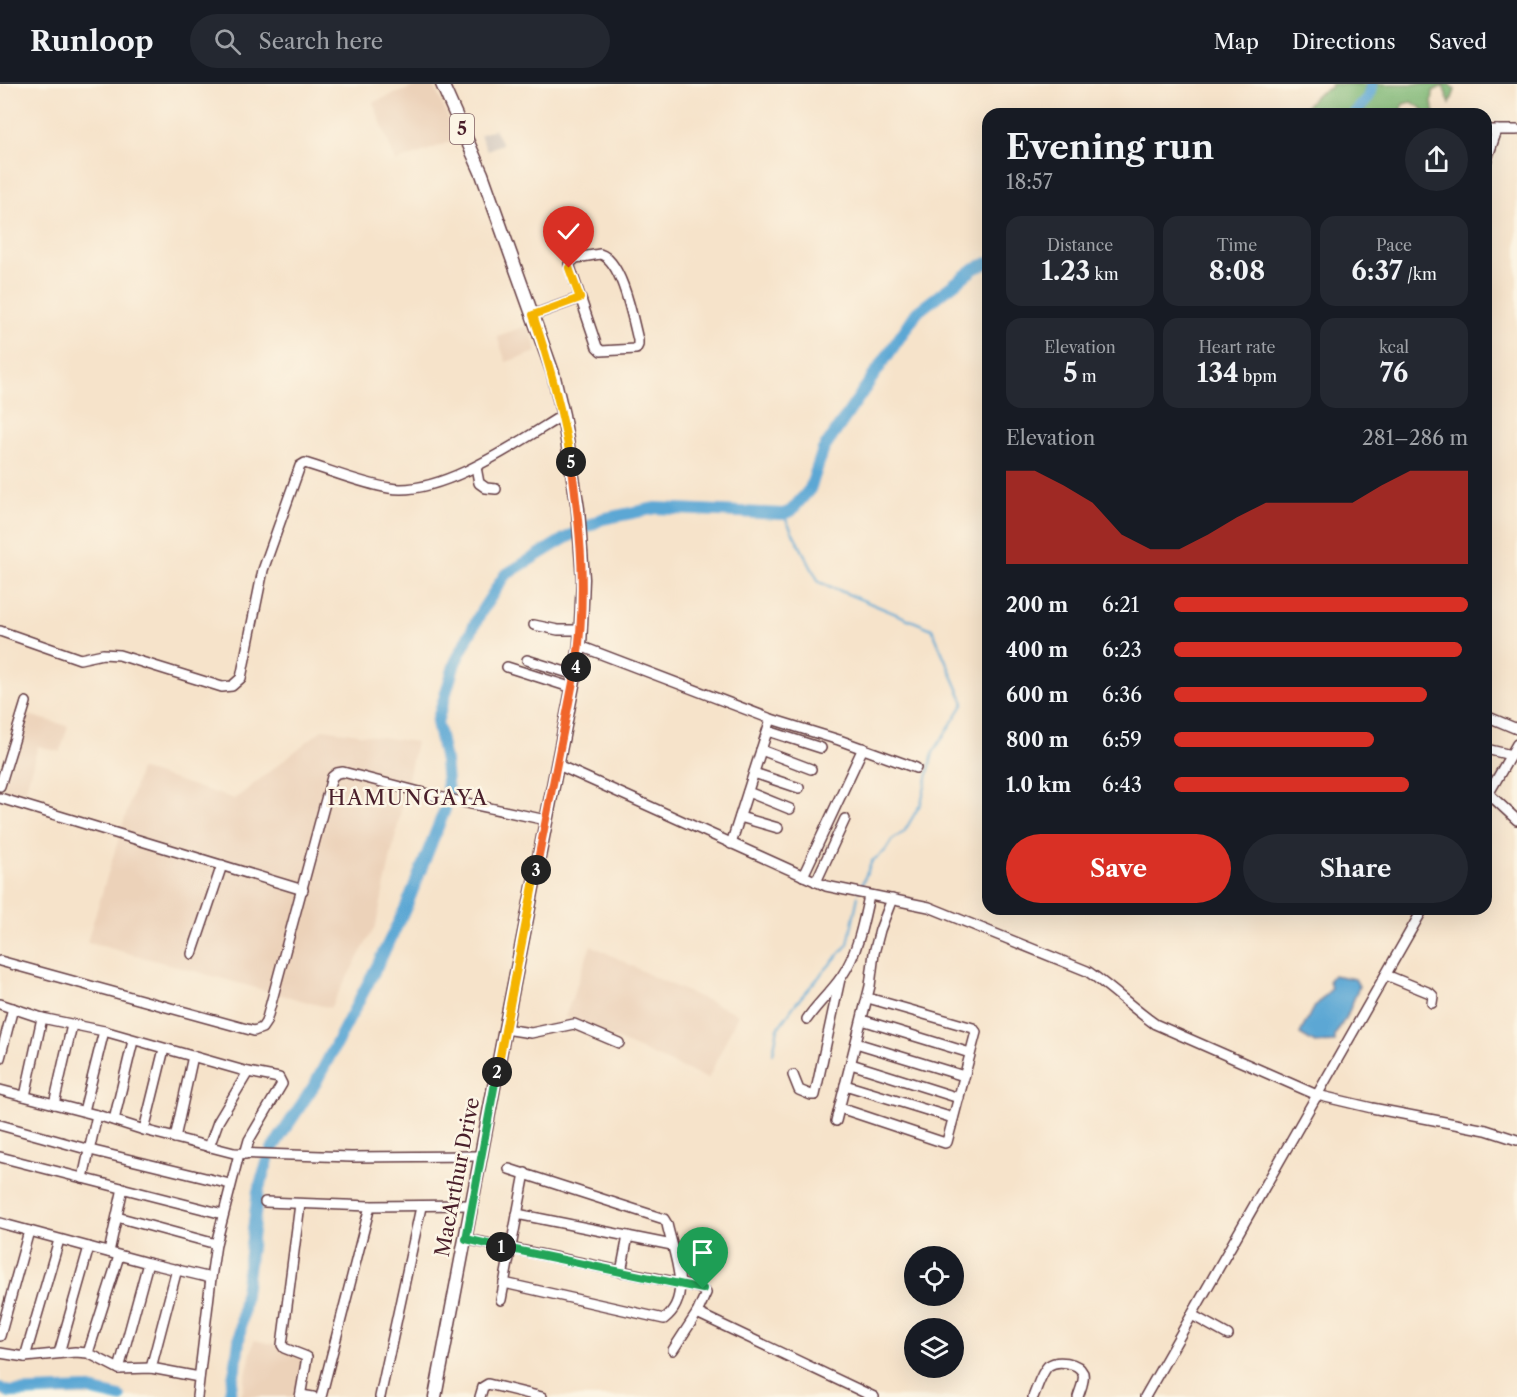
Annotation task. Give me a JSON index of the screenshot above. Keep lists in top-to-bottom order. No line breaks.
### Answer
{"streets":{"main road":["5","MacArthur Drive"]},"crossings":[["5","MacArthur Drive"]],"districts":["HAMUNGAYA"],"page":{"header":"Runloop","search":"Search here","nav":["Map","Directions","Saved"],"heading":["Evening run","18:57"],"stats":[["Distance","1.23 km"],["Time","8:08"],["Pace","6:37 /km"],["Elevation","5 m"],["Heart rate","134 bpm"],["kcal","76"]],"chart":["Elevation","281–286 m"],"pins":["5","4","3","2","1"],"list":[{"name":"200 m","note":"6:21"},{"name":"400 m","note":"6:23"},{"name":"600 m","note":"6:36"},{"name":"800 m","note":"6:59"},{"name":"1.0 km","note":"6:43"}],"buttons":["Save","Share"]}}
